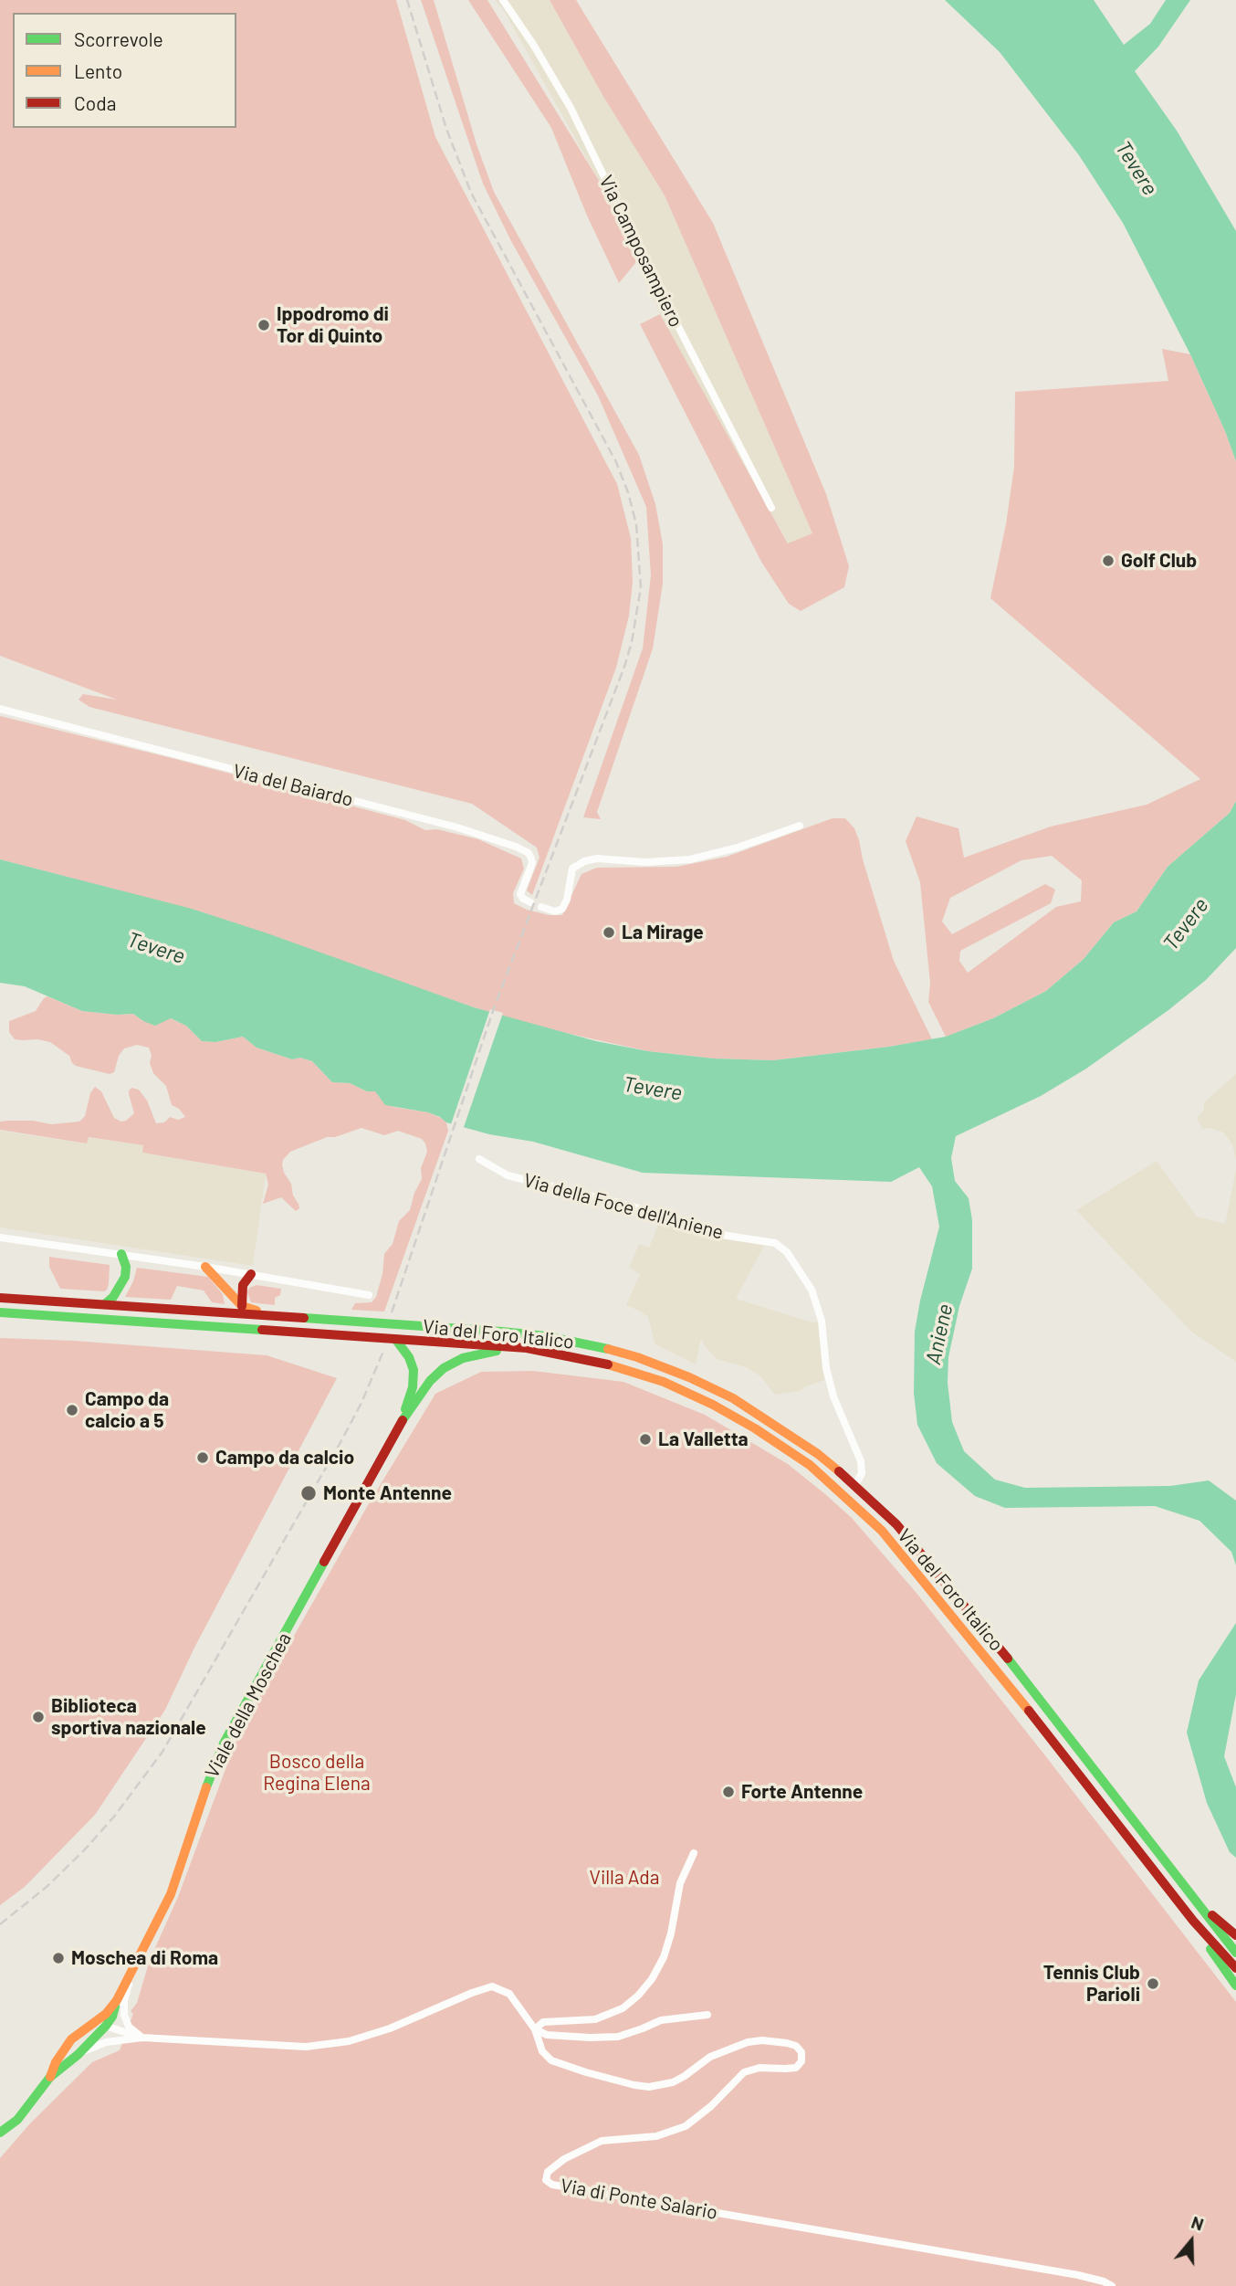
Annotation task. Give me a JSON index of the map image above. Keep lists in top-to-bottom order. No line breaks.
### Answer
{"streets":{"main road":["Via del Foro Italico","Viale della Moschea"],"street":["Via Camposampiero","Via del Baiardo","Via della Foce dell'Aniene","Via di Ponte Salario"]},"crossings":[["Via della Foce dell'Aniene","Via del Foro Italico"]],"water":["Tevere","Aniene"],"parks":["Bosco della Regina Elena","Villa Ada"],"places":["Ippodromo di Tor di Quinto","Golf Club","La Mirage","Campo da calcio a 5","La Valletta","Campo da calcio","Monte Antenne","Biblioteca sportiva nazionale","Forte Antenne","Moschea di Roma","Tennis Club Parioli"],"legend":["Scorrevole","Lento","Coda"],"north":"top"}
